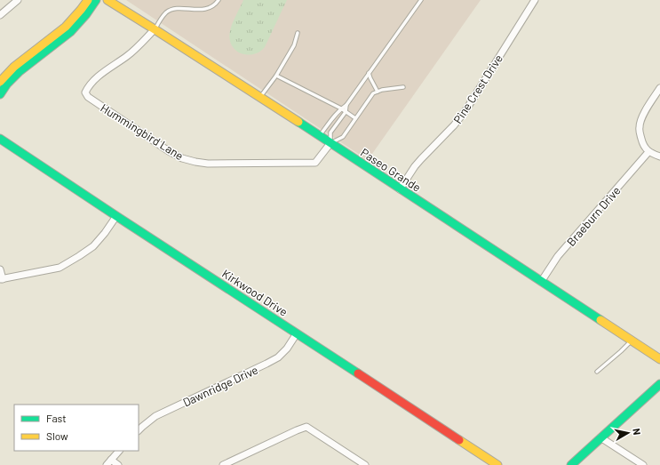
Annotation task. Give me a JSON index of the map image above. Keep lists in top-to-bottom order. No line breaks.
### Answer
{"streets":{"main road":["Paseo Grande","Kirkwood Drive"],"street":["Pine Crest Drive","Hummingbird Lane","Braeburn Drive","Dawnridge Drive"]},"crossings":[["Pine Crest Drive","Paseo Grande"],["Hummingbird Lane","Paseo Grande"],["Paseo Grande","Braeburn Drive"],["Kirkwood Drive","Dawnridge Drive"]],"legend":["Fast","Slow"],"north":"right"}
